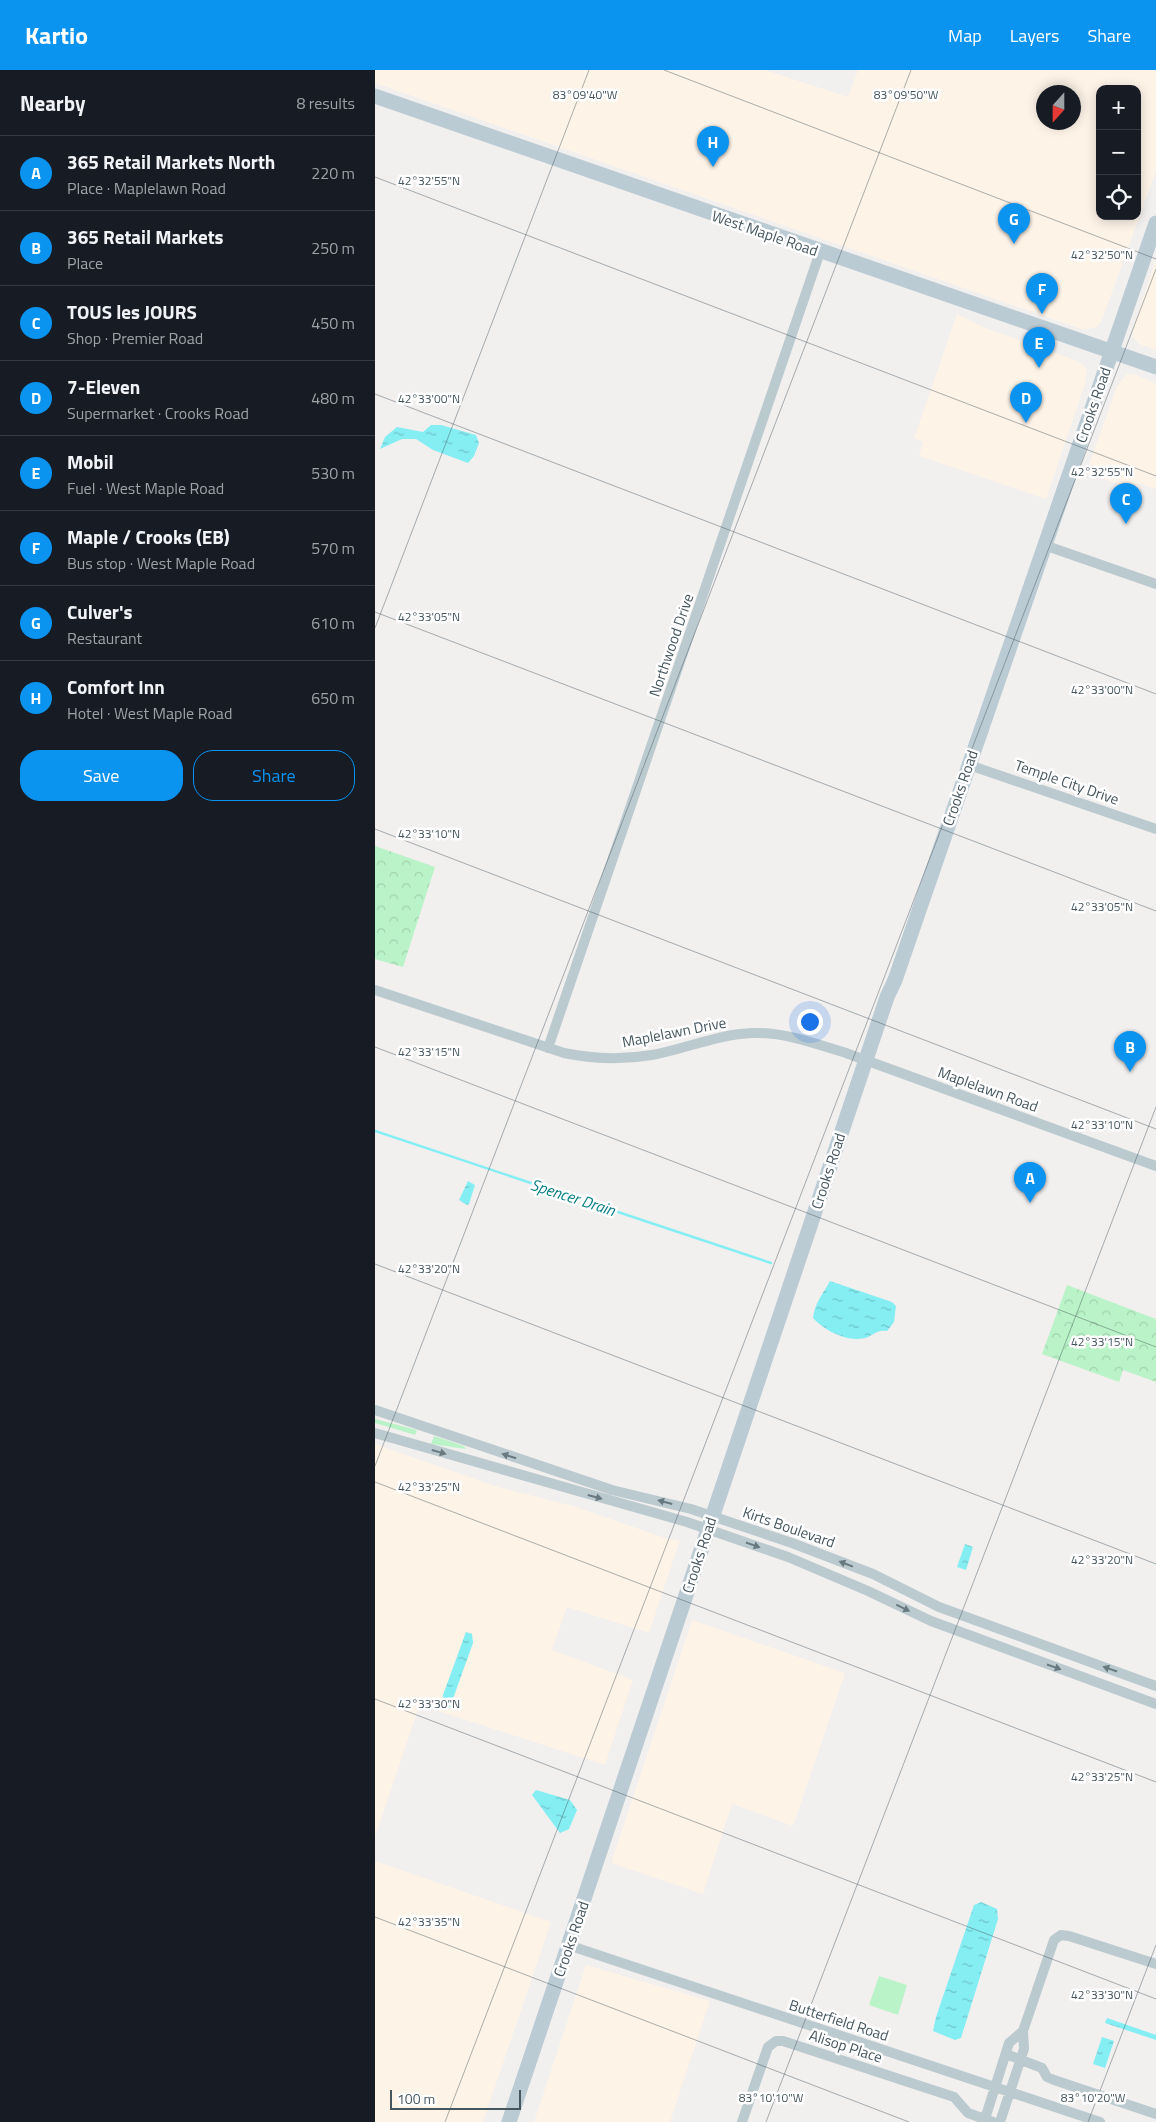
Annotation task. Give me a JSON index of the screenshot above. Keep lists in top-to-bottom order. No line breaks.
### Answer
{"streets":{"main road":["West Maple Road","Crooks Road"],"street":["Northwood Drive","Temple City Drive","Maplelawn Drive","Maplelawn Road","Kirts Boulevard","Butterfield Road","Alisop Place"]},"crossings":[["West Maple Road","Crooks Road"],["West Maple Road","Northwood Drive"],["Crooks Road","Temple City Drive"],["Crooks Road","Maplelawn Drive"],["Crooks Road","Maplelawn Road"],["Crooks Road","Kirts Boulevard"],["Crooks Road","Butterfield Road"],["Northwood Drive","Maplelawn Drive"],["Maplelawn Drive","Maplelawn Road"],["Butterfield Road","Alisop Place"]],"water":["Spencer Drain"],"scale_bar":"100 m","north":"bottom","page":{"header":"Kartio","nav":["Map","Layers","Share"],"heading":["Nearby","8 results"],"map_buttons":["+","−"],"pins":["H","G","F","E","D","C","B","A"],"list":[{"mark":"A","name":"365 Retail Markets North","note":"Place · Maplelawn Road","value":"220 m"},{"mark":"B","name":"365 Retail Markets","note":"Place","value":"250 m"},{"mark":"C","name":"TOUS les JOURS","note":"Shop · Premier Road","value":"450 m"},{"mark":"D","name":"7-Eleven","note":"Supermarket · Crooks Road","value":"480 m"},{"mark":"E","name":"Mobil","note":"Fuel · West Maple Road","value":"530 m"},{"mark":"F","name":"Maple / Crooks (EB)","note":"Bus stop · West Maple Road","value":"570 m"},{"mark":"G","name":"Culver's","note":"Restaurant","value":"610 m"},{"mark":"H","name":"Comfort Inn","note":"Hotel · West Maple Road","value":"650 m"}],"buttons":["Save","Share"],"scale":"100 m"},"coordinates":["83°09'40\"W","83°09'50\"W","42°32'55\"N","42°32'50\"N","42°33'00\"N","42°33'05\"N","42°33'10\"N","42°33'15\"N","42°33'20\"N","42°33'25\"N","42°33'30\"N","42°33'35\"N","83°10'10\"W","83°10'20\"W"]}
